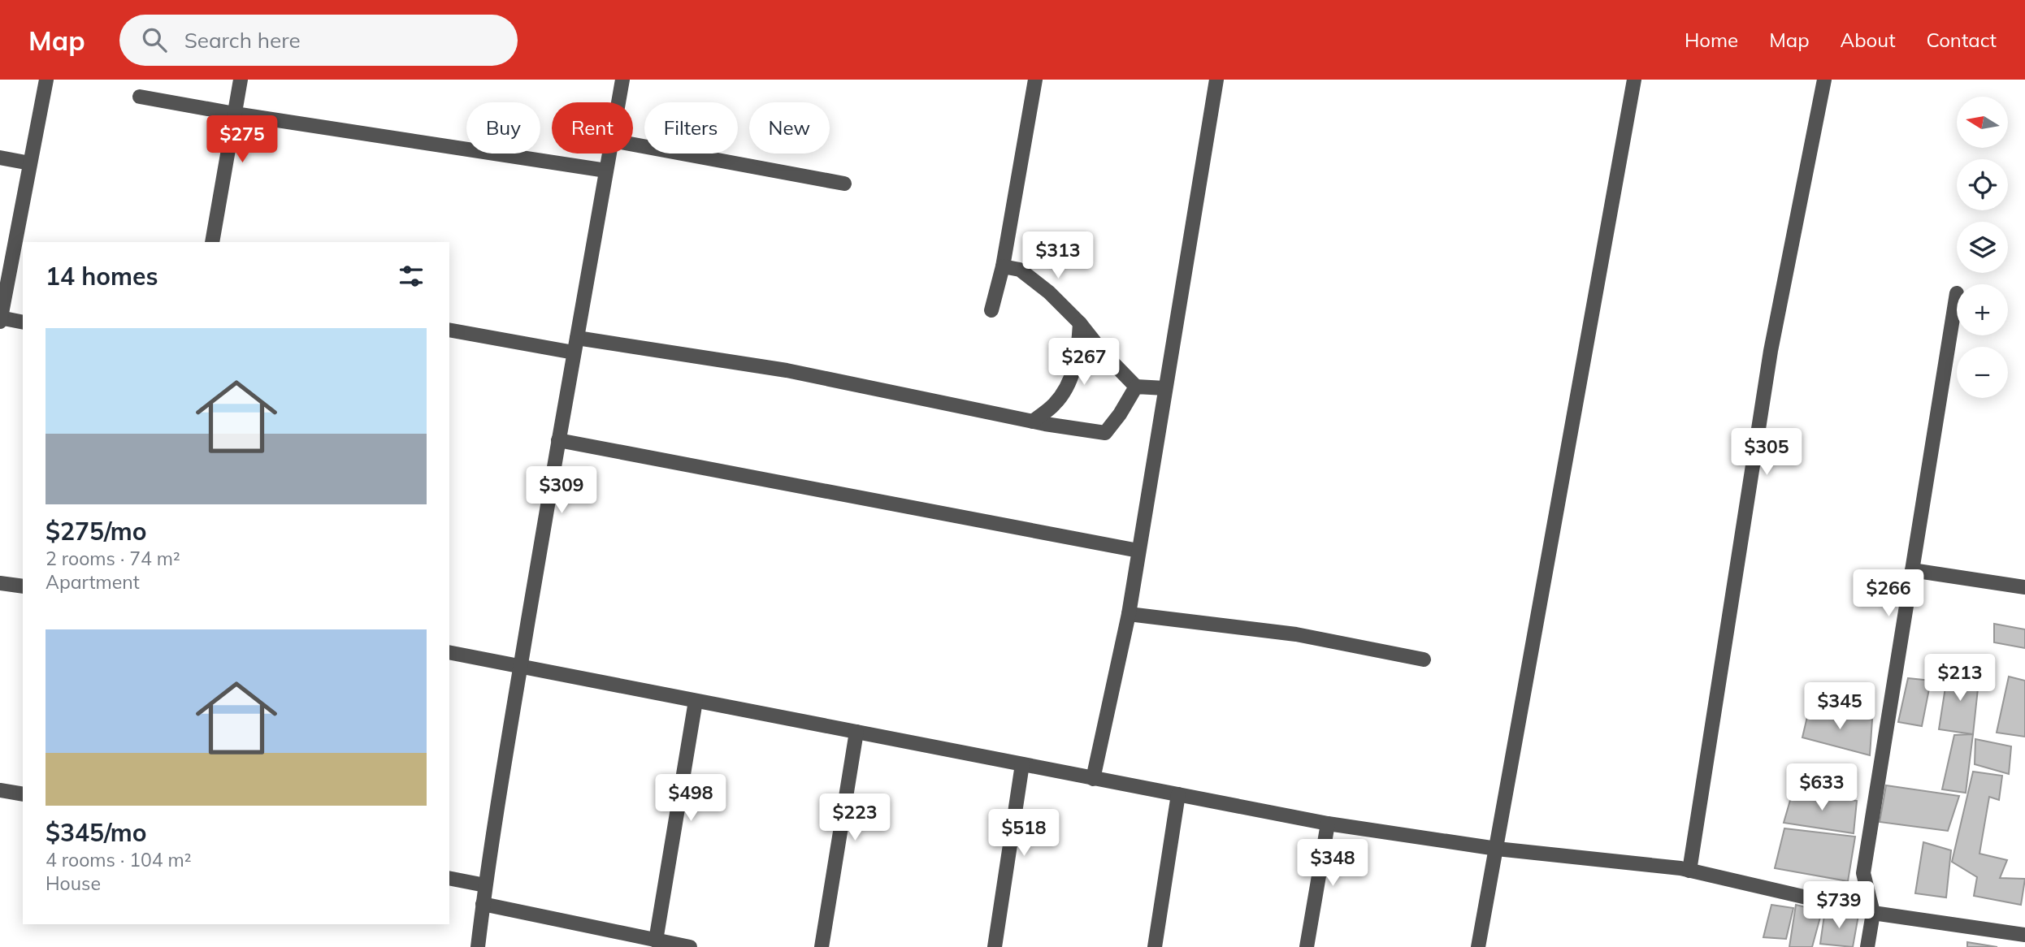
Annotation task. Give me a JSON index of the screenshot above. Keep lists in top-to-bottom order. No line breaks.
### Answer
{"north":"left","page":{"header":"Map","search":"Search here","nav":["Home","Map","About","Contact"],"map_buttons":["+","−"],"chip":["Buy","Rent","Filters","New"],"price":["$275","$313","$267","$305","$309","$266","$213","$345","$633","$498","$223","$518","$348","$739"],"heading":"14 homes","list":[{"name":"$275/mo","note":"2 rooms · 74 m² · Apartment"},{"name":"$345/mo","note":"4 rooms · 104 m² · House"}]}}
